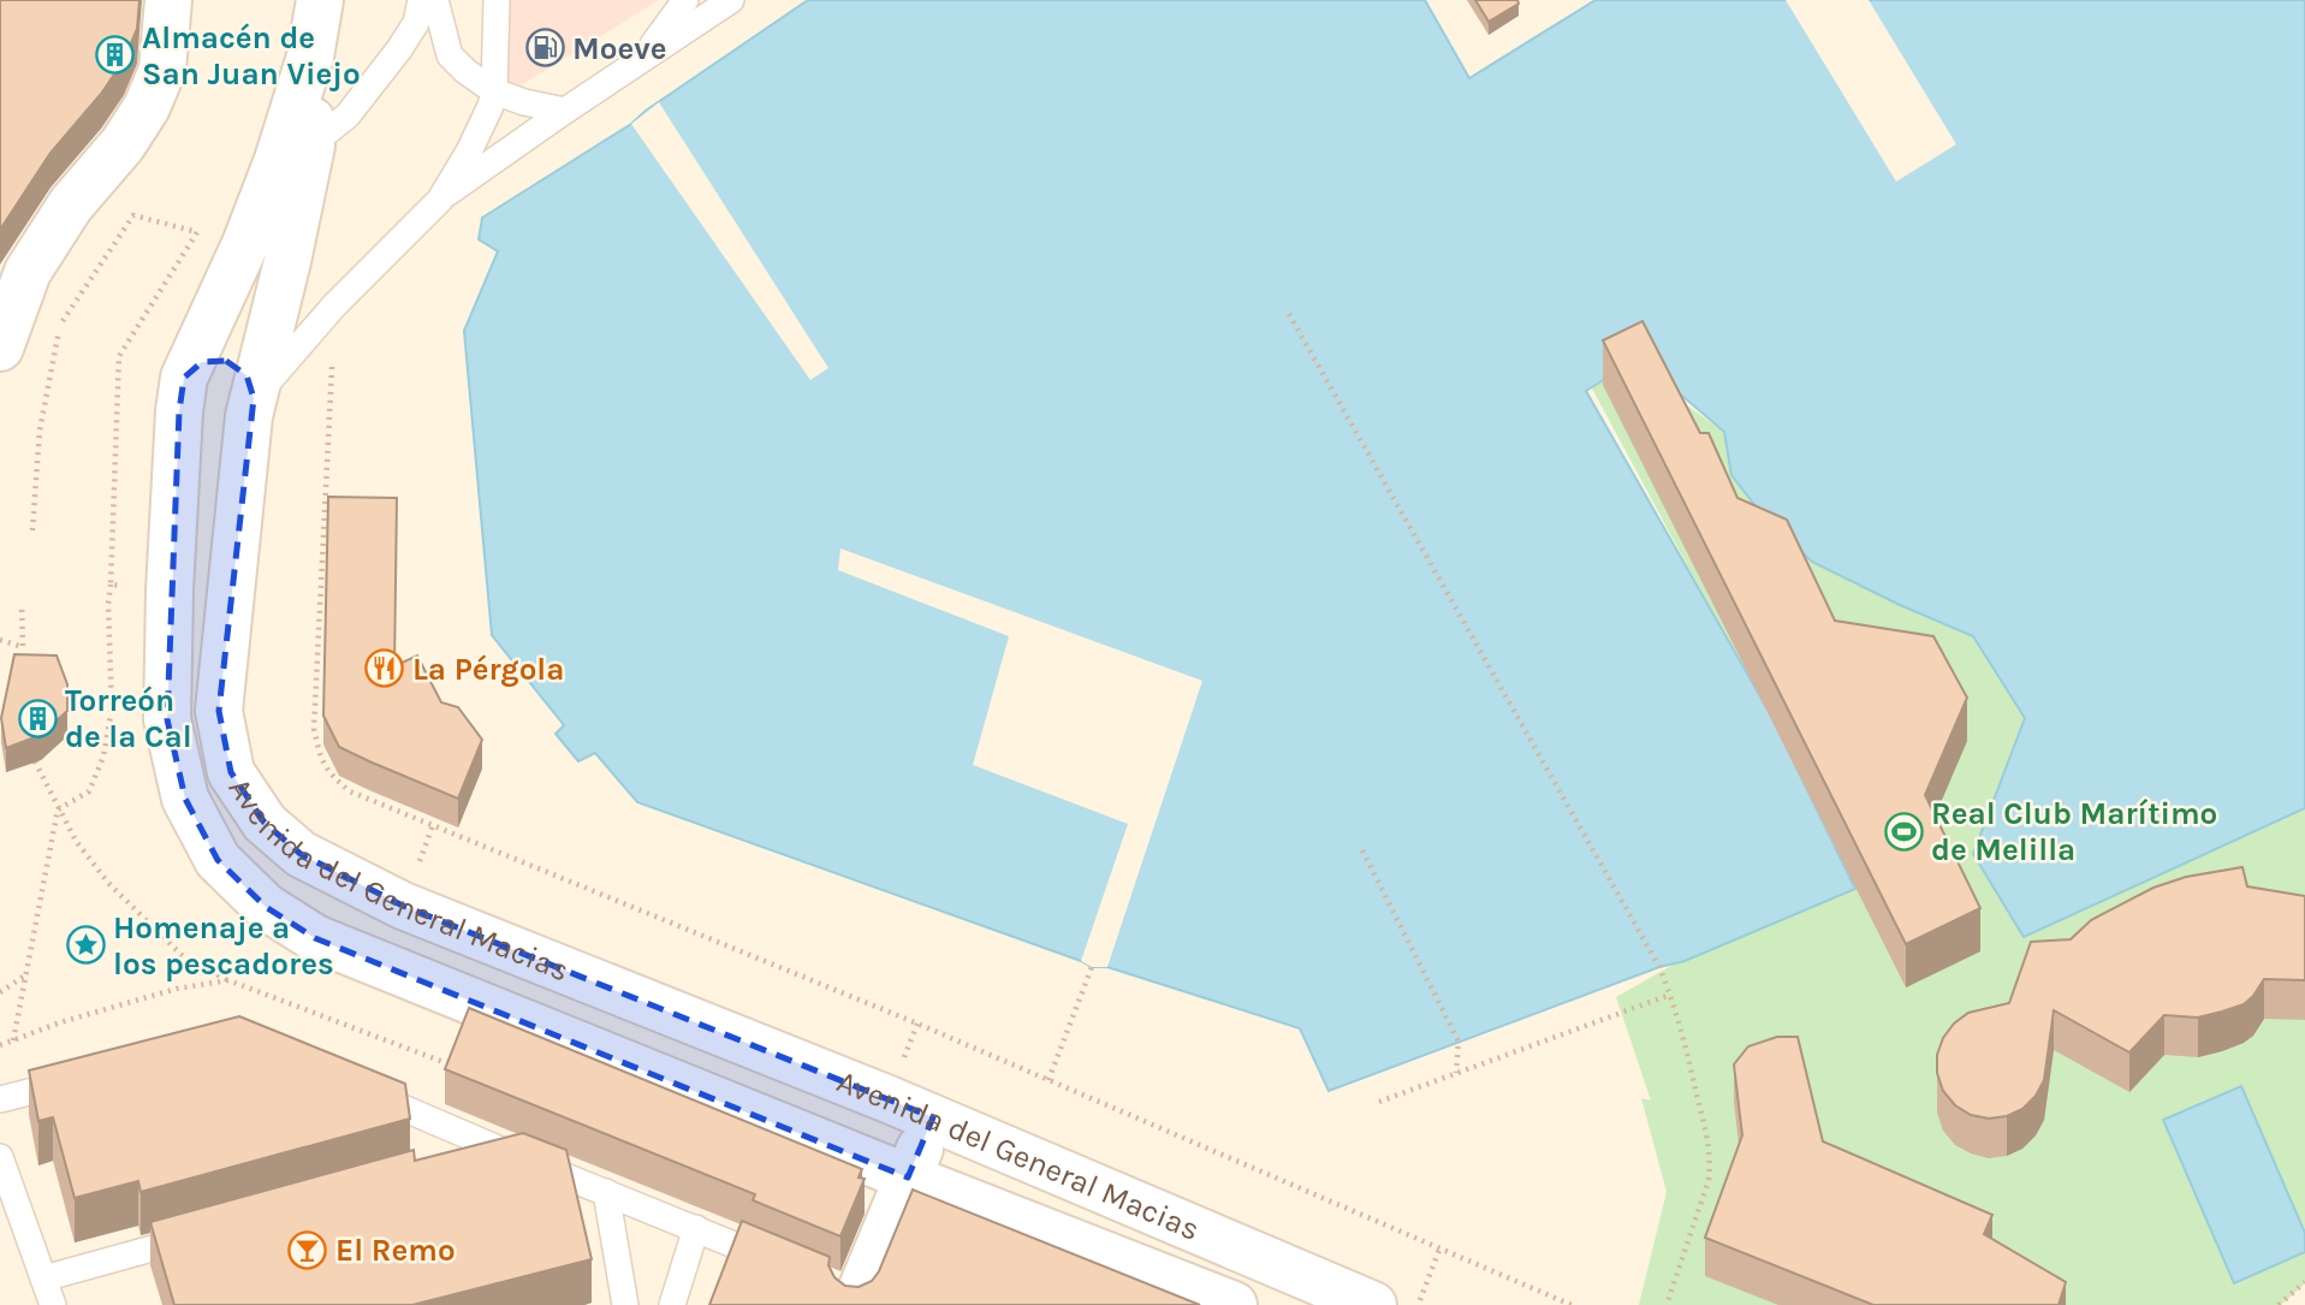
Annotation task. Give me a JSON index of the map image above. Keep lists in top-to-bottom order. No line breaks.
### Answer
{"streets":{"street":["Avenida del General Macias"]},"places":{"fuel station":["Moeve"],"building":["Almacén de San Juan Viejo","Torreón de la Cal"],"restaurant":["La Pérgola"],"sports":["Real Club Marítimo de Melilla"],"place":["Homenaje a los pescadores"],"bar":["El Remo"]}}
